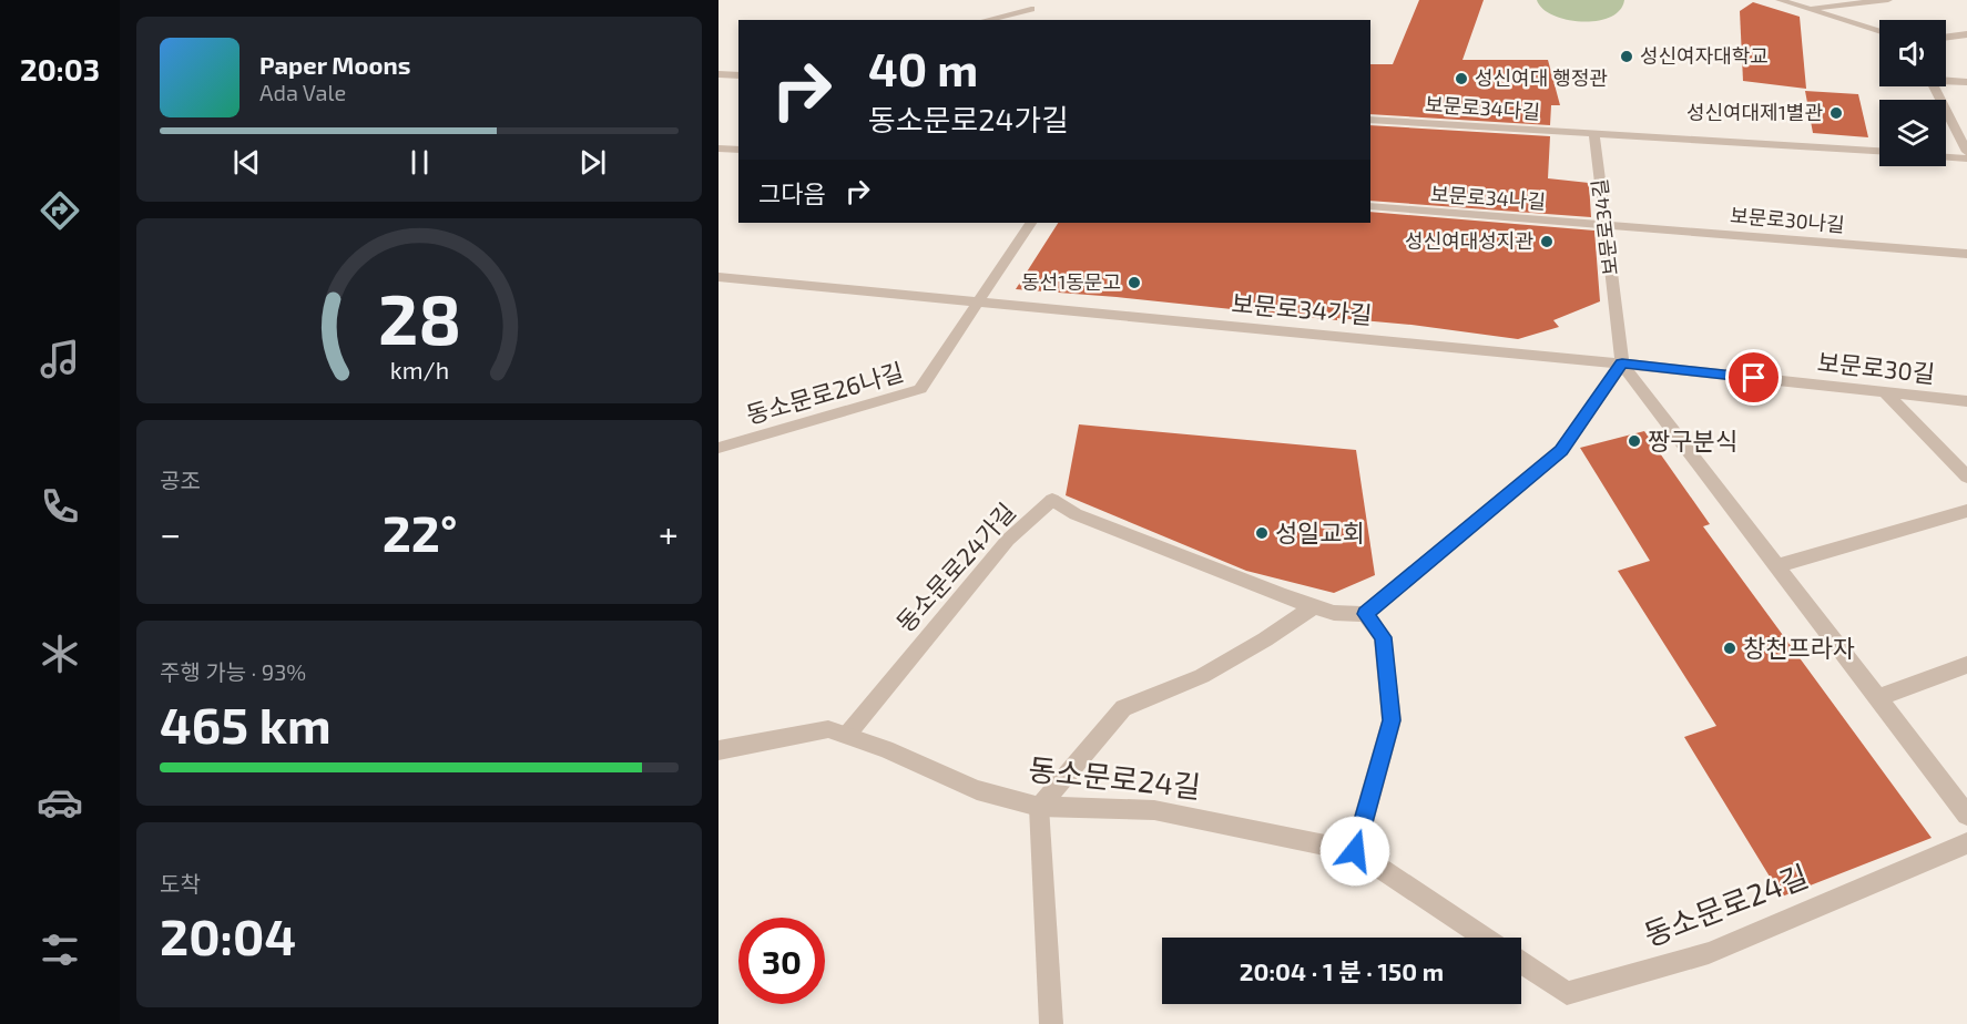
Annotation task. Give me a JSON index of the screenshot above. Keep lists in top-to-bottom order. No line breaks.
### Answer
{"streets":{"street":["보문로34다길","보문로34나길","보문로30나길","보문로34길","보문로34가길","보문로30길","동소문로26나길","동소문로24가길","동소문로24길"]},"crossings":[["보문로34다길","보문로34길"],["보문로34나길","보문로30나길"],["보문로34나길","보문로34길"],["보문로30나길","보문로34길"],["보문로34길","보문로34가길"],["보문로34길","보문로30길"],["보문로34가길","보문로30길"],["보문로34가길","동소문로26나길"],["동소문로24가길","동소문로24길"]],"places":["성신여자대학교","성신여대 행정관","성신여대제1별관","성신여대성지관","동선1동문고","짱구분식","성일교회","창천프라자"],"page":{"tabs":"20:03","turn":["40 m","동소문로24가길"],"song":["Paper Moons","Ada Vale"],"then":"그다음","tile":["공조",["주행 가능 · 93%","465 km"],["도착","20:04"]],"heat":["−","22°","+"],"limit":"30","trip":"20:04 · 1 분 · 150 m","gauge":["28","km/h"]}}
